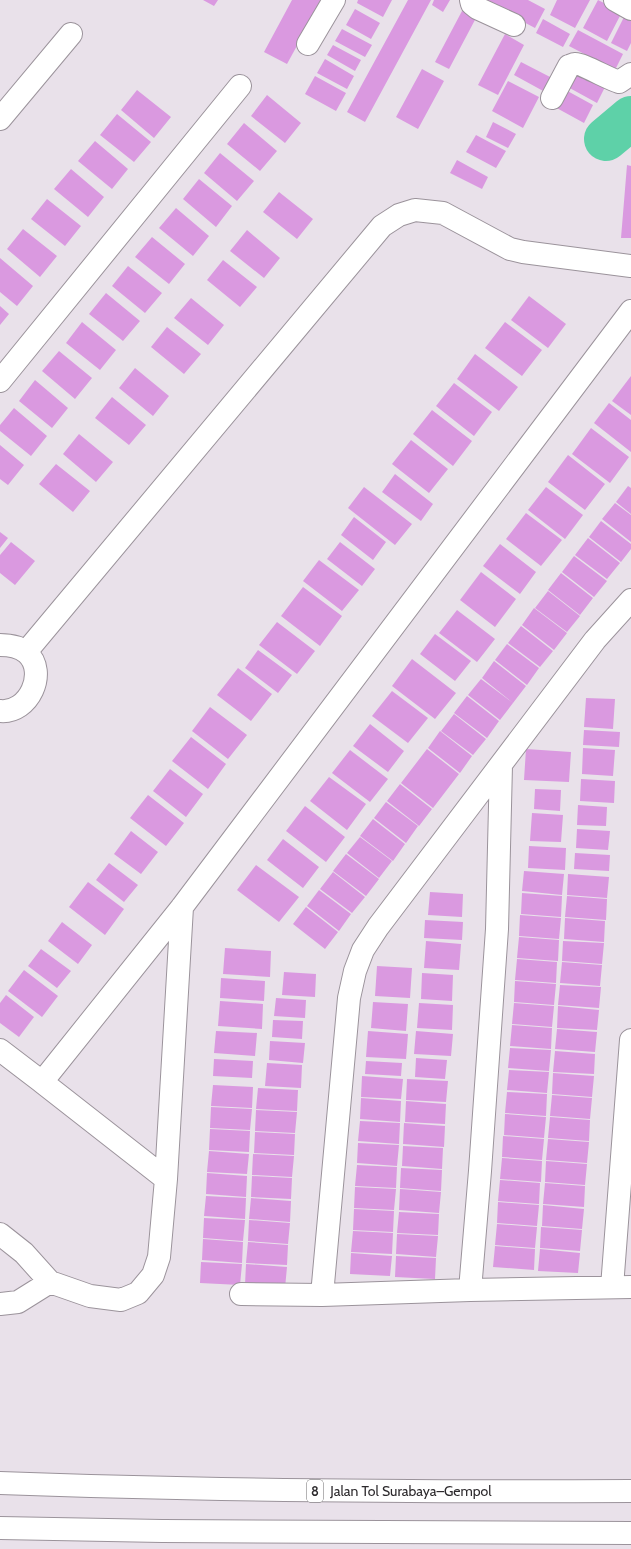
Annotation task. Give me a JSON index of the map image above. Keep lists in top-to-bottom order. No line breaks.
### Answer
{"streets":{"main road":["8","Jalan Tol Surabaya–Gempol"]}}
